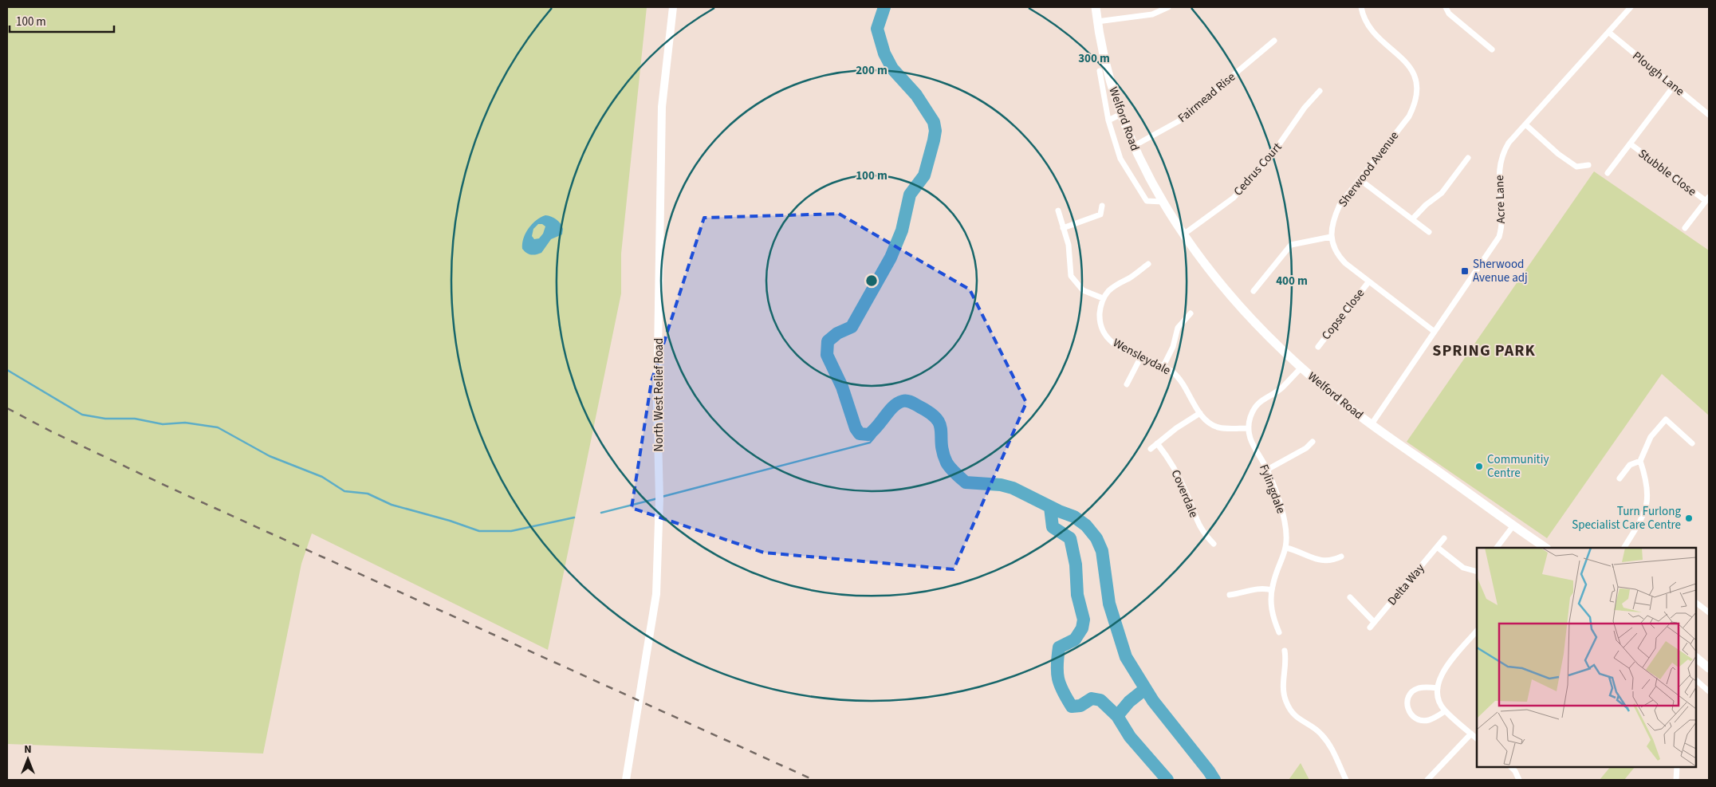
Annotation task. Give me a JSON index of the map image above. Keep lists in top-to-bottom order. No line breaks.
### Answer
{"streets":{"main road":["Welford Road"],"street":["Plough Lane","Fairmead Rise","Cedrus Court","Sherwood Avenue","Stubble Close","Acre Lane","Copse Close","Wensleydale","North West Relief Road","Fylingdale","Coverdale","Delta Way"]},"crossings":[["Plough Lane","Stubble Close"],["Plough Lane","Acre Lane"],["Fairmead Rise","Welford Road"],["Welford Road","Cedrus Court"],["Welford Road","Acre Lane"],["Wensleydale","Fylingdale"]],"districts":["SPRING PARK"],"places":{"transit":["Sherwood Avenue adj"],"other":["Communitiy Centre","Turn Furlong Specialist Care Centre"]},"scale_bar":"100 m","north":"top","rings":["300 m","200 m","100 m","400 m"]}
